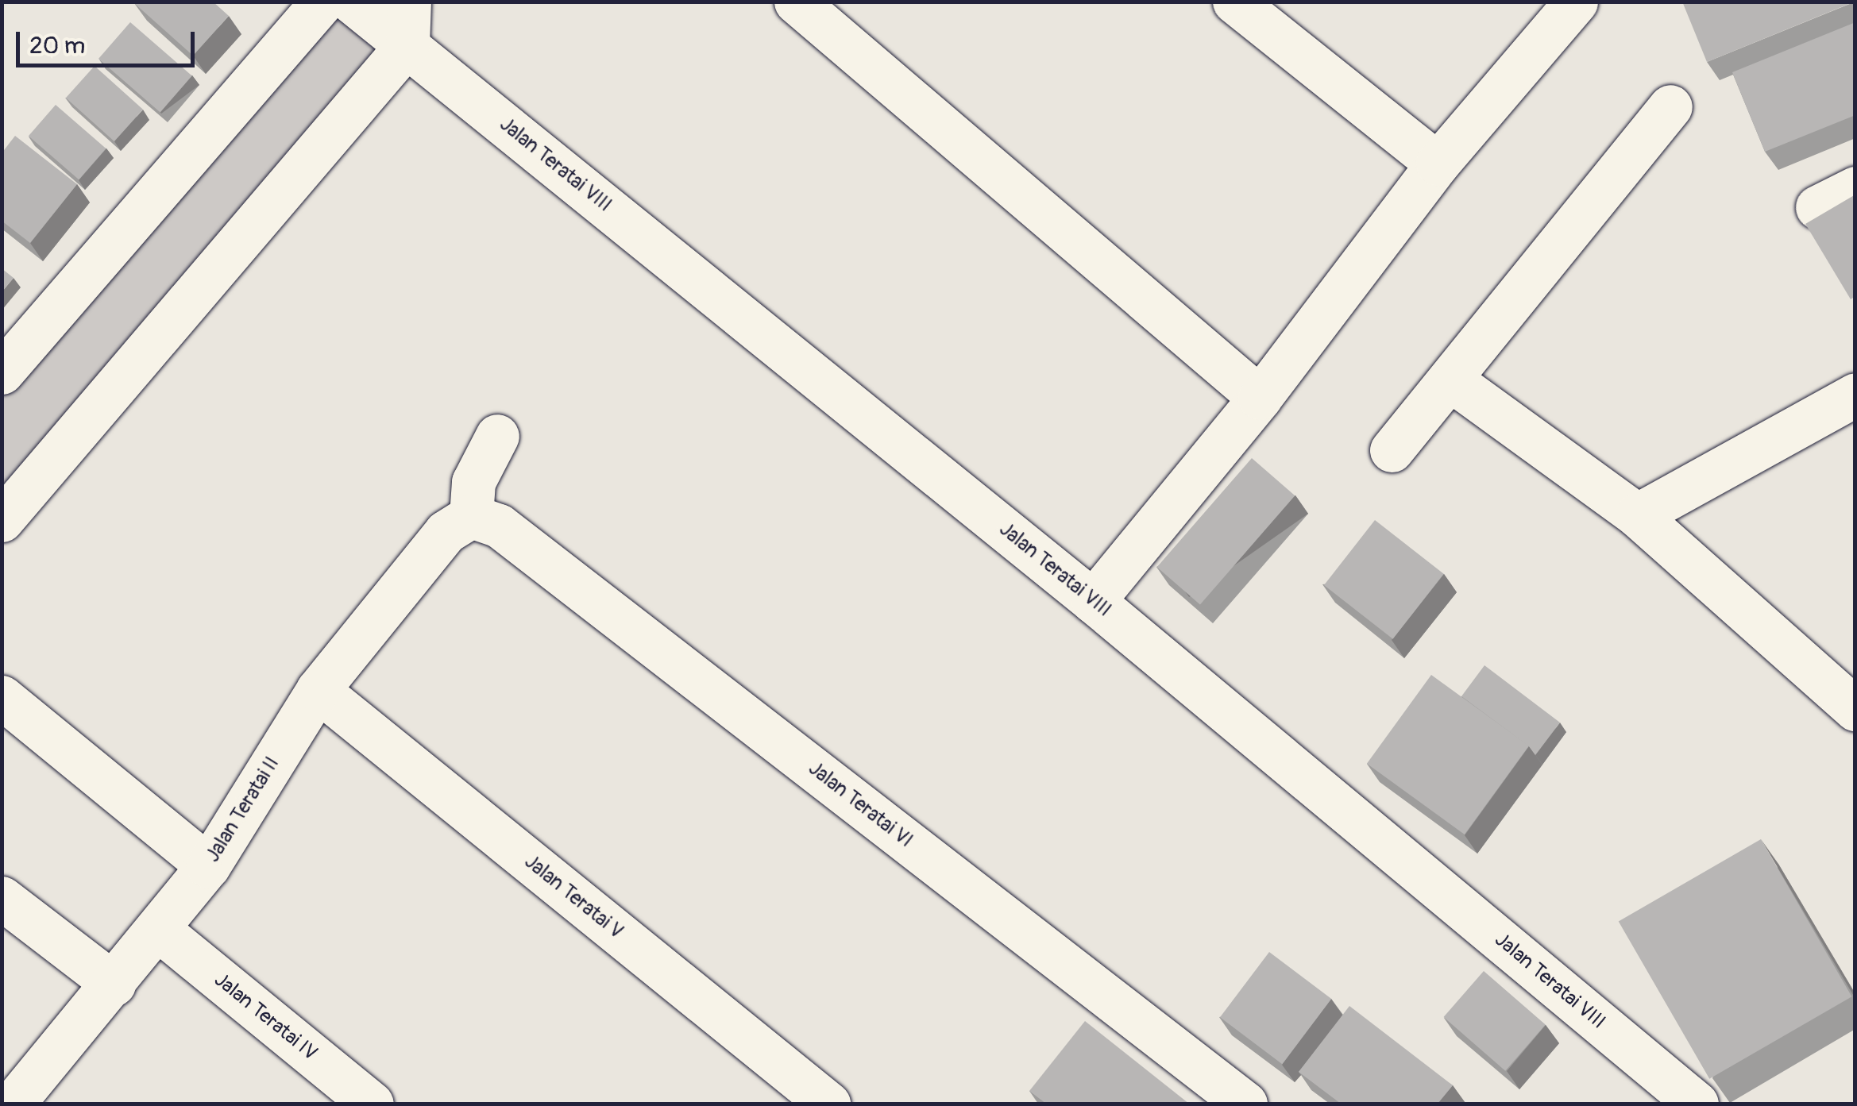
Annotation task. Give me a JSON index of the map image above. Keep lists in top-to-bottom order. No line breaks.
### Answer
{"streets":{"street":["Jalan Teratai VIII","Jalan Teratai VI","Jalan Teratai II","Jalan Teratai V","Jalan Teratai IV"]},"crossings":[["Jalan Teratai VI","Jalan Teratai II"],["Jalan Teratai II","Jalan Teratai V"],["Jalan Teratai II","Jalan Teratai IV"]],"scale_bar":"20 m"}
